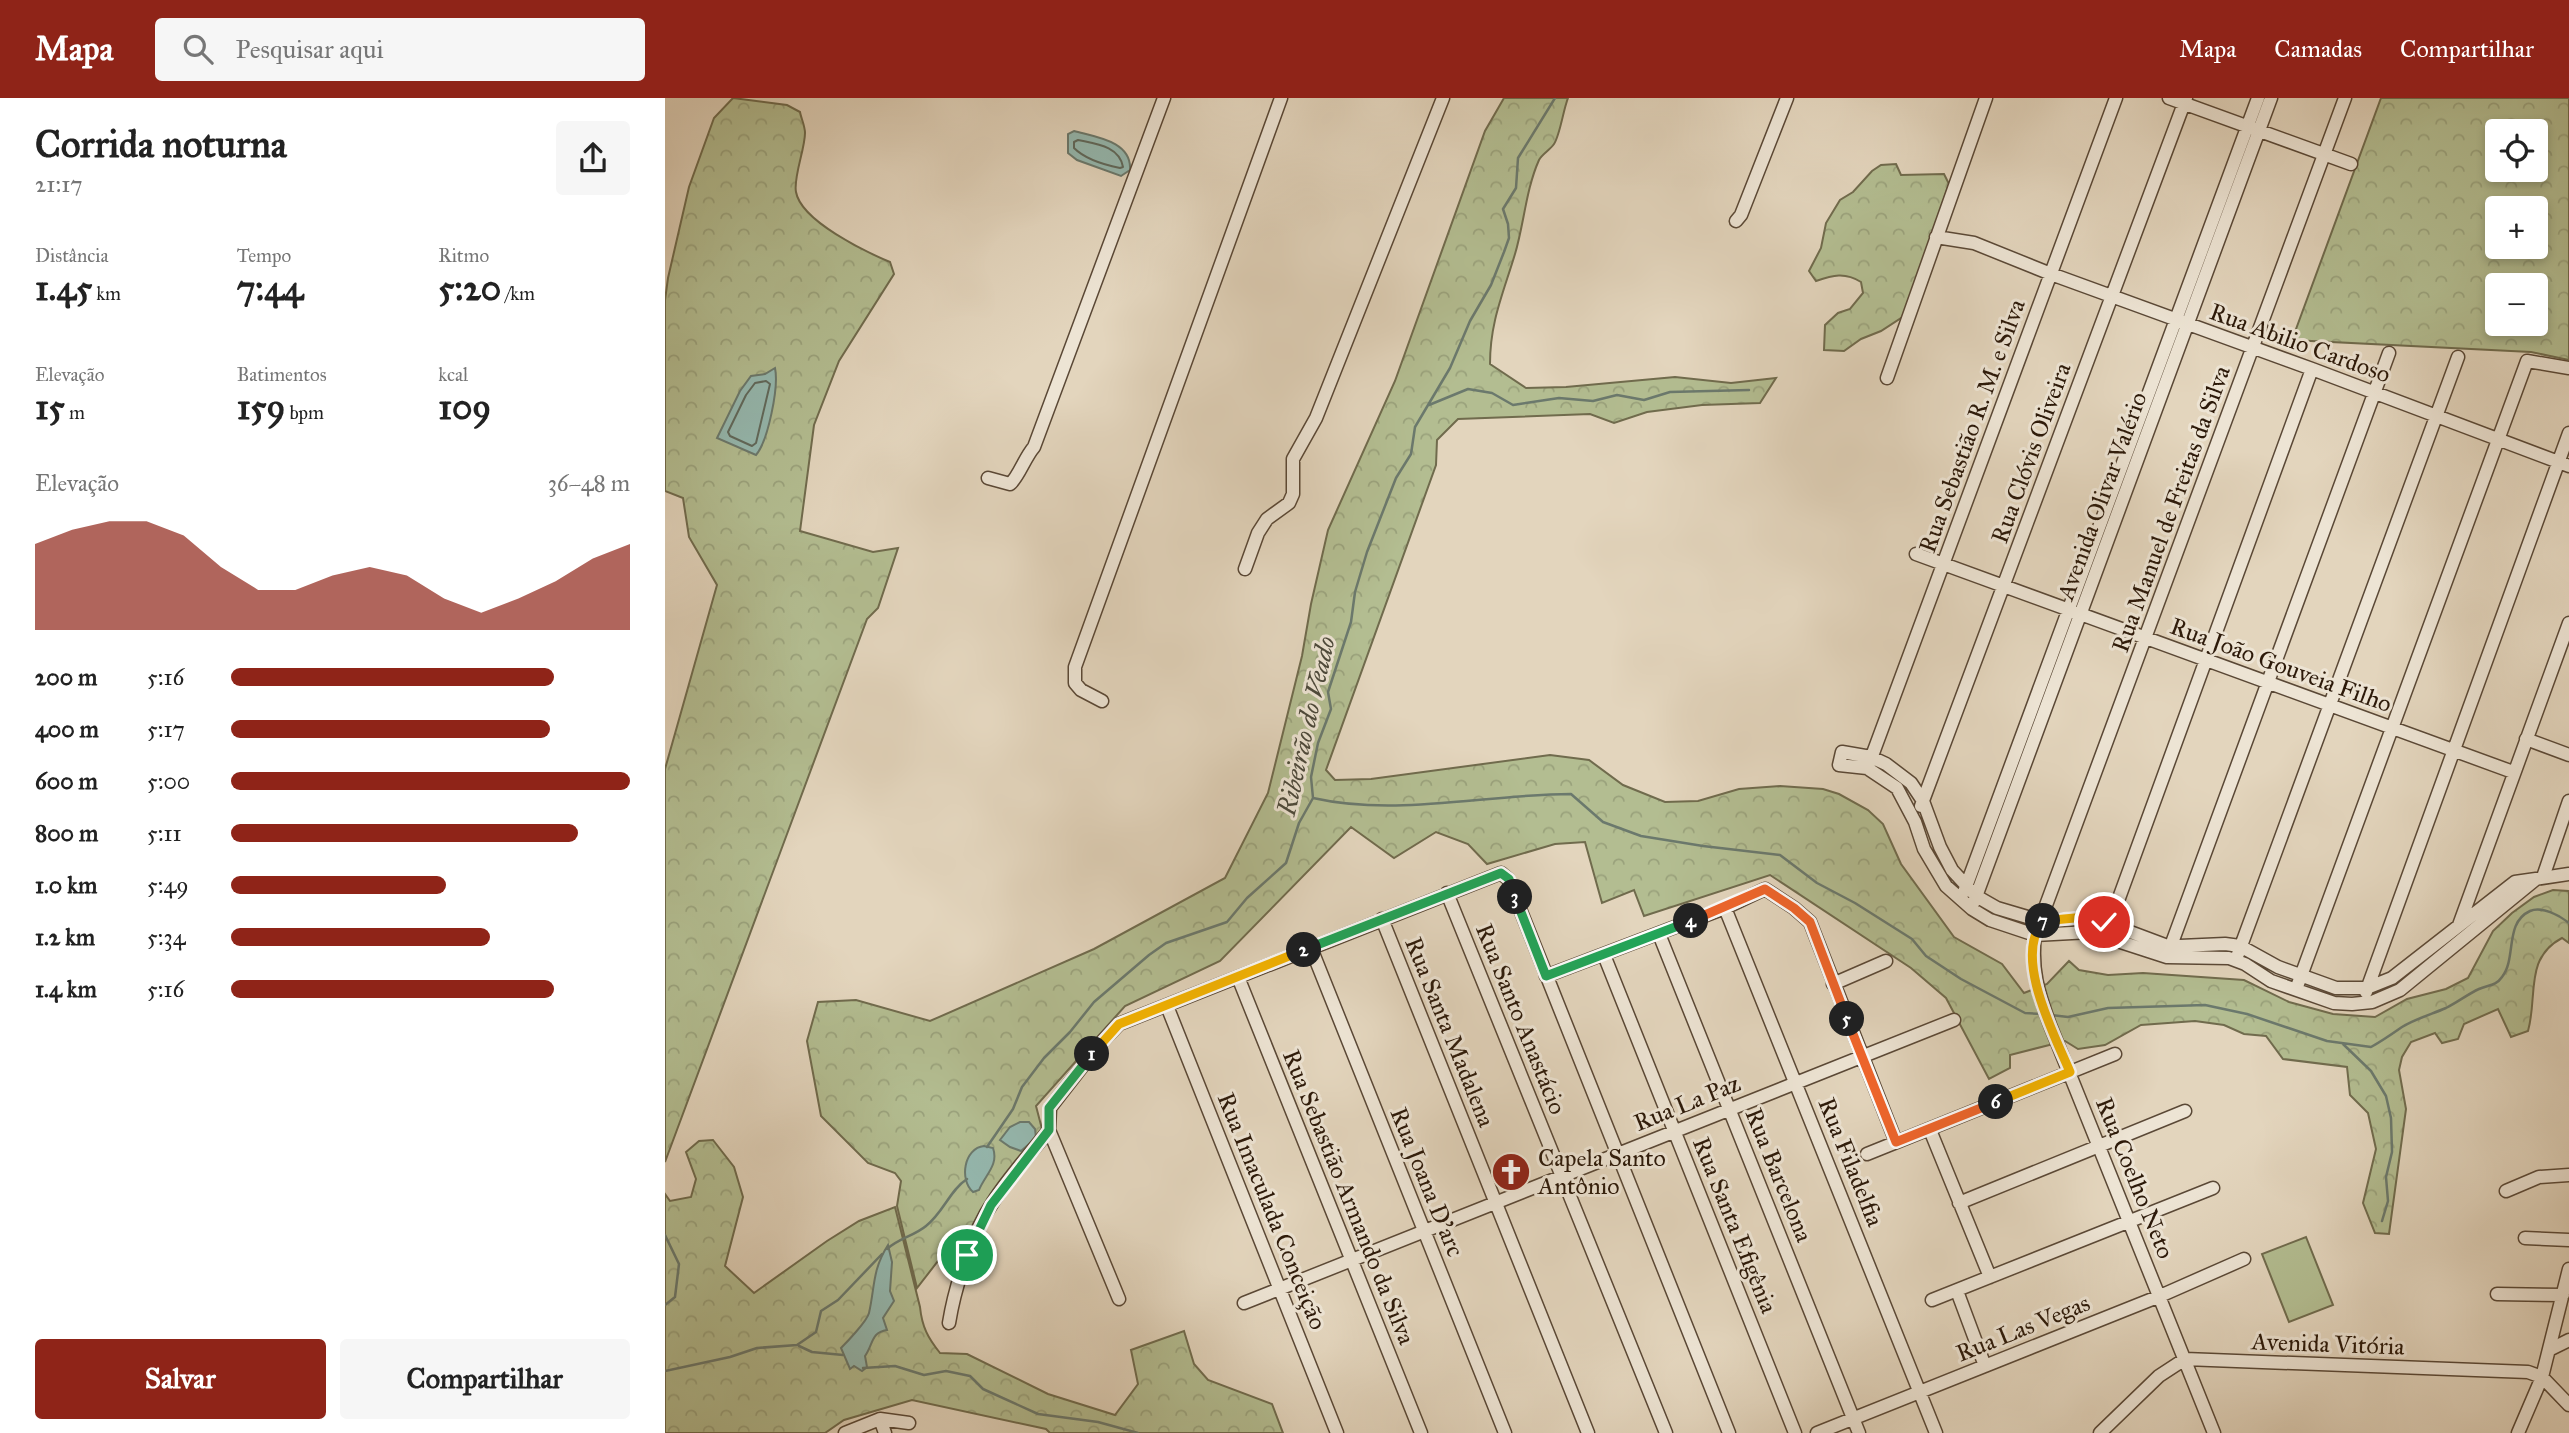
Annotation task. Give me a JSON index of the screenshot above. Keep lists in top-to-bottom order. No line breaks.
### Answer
{"streets":{"street":["Rua Abilio Cardoso","Rua Sebastião R. M. e Silva","Rua Clóvis Oliveira","Avenida Olivar Valério","Rua Manuel de Freitas da Silva","Rua João Gouveia Filho","Rua Santo Anastácio","Rua Santa Madalena","Rua La Paz","Rua Filadelfia","Rua Barcelona","Rua Coelho Neto","Rua Joana D'arc","Rua Sebastião Armando da Silva","Rua Imaculada Conceição","Rua Santa Efigênia","Rua Las Vegas","Avenida Vitória"]},"crossings":[["Rua Abilio Cardoso","Rua Sebastião R. M. e Silva"],["Rua Abilio Cardoso","Rua Clóvis Oliveira"],["Rua Abilio Cardoso","Rua Manuel de Freitas da Silva"],["Rua Sebastião R. M. e Silva","Rua João Gouveia Filho"],["Rua Clóvis Oliveira","Rua João Gouveia Filho"],["Avenida Olivar Valério","Rua João Gouveia Filho"],["Rua Manuel de Freitas da Silva","Rua João Gouveia Filho"],["Rua Manuel de Freitas da Silva","Rua Coelho Neto"],["Rua Santo Anastácio","Rua La Paz"],["Rua Santa Madalena","Rua La Paz"],["Rua La Paz","Rua Filadelfia"],["Rua La Paz","Rua Barcelona"],["Rua La Paz","Rua Joana D'arc"],["Rua La Paz","Rua Sebastião Armando da Silva"],["Rua La Paz","Rua Imaculada Conceição"],["Rua La Paz","Rua Santa Efigênia"],["Rua Filadelfia","Rua Las Vegas"],["Rua Barcelona","Rua Las Vegas"],["Rua Coelho Neto","Rua Las Vegas"],["Rua Coelho Neto","Avenida Vitória"]],"water":["Ribeirão do Veado"],"places":{"church":["Capela Santo Antônio"]},"page":{"header":"Mapa","search":"Pesquisar aqui","nav":["Mapa","Camadas","Compartilhar"],"heading":["Corrida noturna","21:17"],"map_buttons":["+","−"],"stats":[["Distância","1.45 km"],["Tempo","7:44"],["Ritmo","5:20 /km"],["Elevação","15 m"],["Batimentos","159 bpm"],["kcal","109"]],"chart":["Elevação","36–48 m"],"list":[{"name":"200 m","note":"5:16"},{"name":"400 m","note":"5:17"},{"name":"600 m","note":"5:00"},{"name":"800 m","note":"5:11"},{"name":"1.0 km","note":"5:49"},{"name":"1.2 km","note":"5:34"},{"name":"1.4 km","note":"5:16"}],"pins":["3","4","7","2","5","1","6"],"buttons":["Salvar","Compartilhar"]}}
